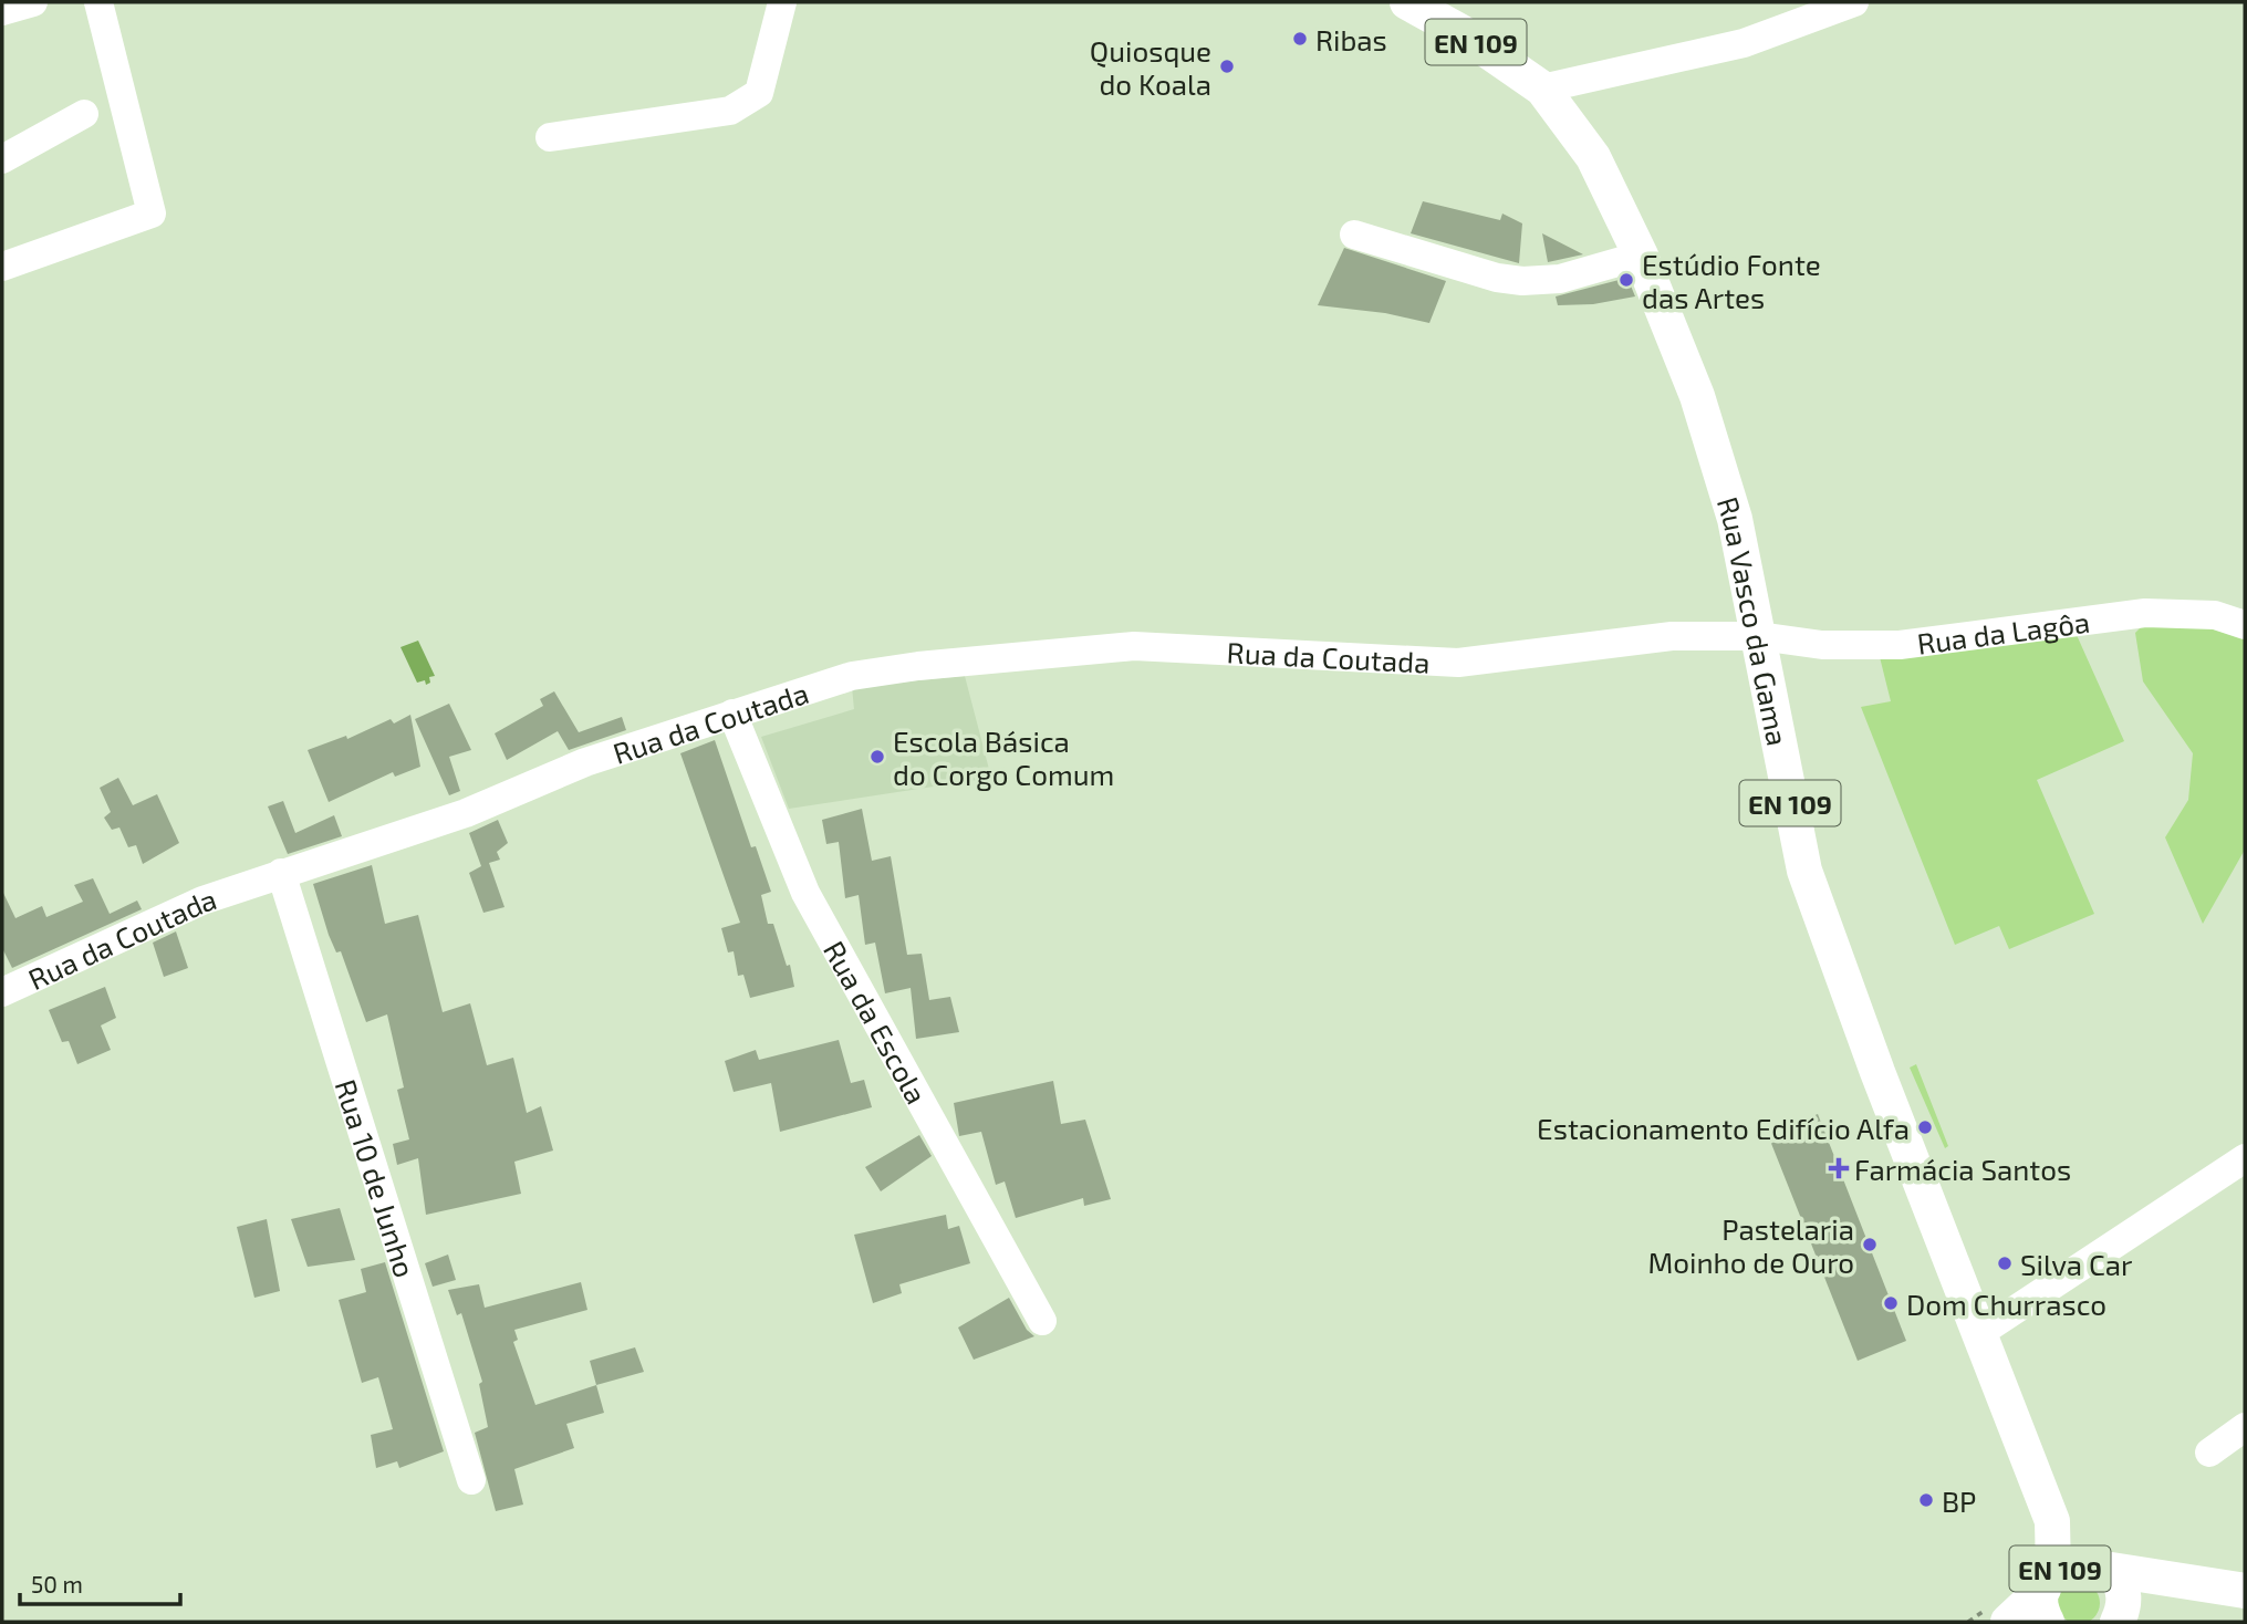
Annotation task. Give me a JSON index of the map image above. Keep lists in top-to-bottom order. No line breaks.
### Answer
{"streets":{"main road":["EN 109","Rua Vasco da Gama"],"street":["Rua da Lagôa","Rua da Coutada","Rua da Escola","Rua 10 de Junho"]},"crossings":[["EN 109","Rua Vasco da Gama"],["Rua Vasco da Gama","Rua da Lagôa"],["Rua da Lagôa","Rua da Coutada"],["Rua da Coutada","Rua da Escola"],["Rua da Coutada","Rua 10 de Junho"]],"places":{"other":["Ribas","Quiosque do Koala","Estúdio Fonte das Artes","Escola Básica do Corgo Comum","Estacionamento Edifício Alfa","Pastelaria Moinho de Ouro","Silva Car","Dom Churrasco","BP"],"health":["Farmácia Santos"]},"scale_bar":"50 m"}
